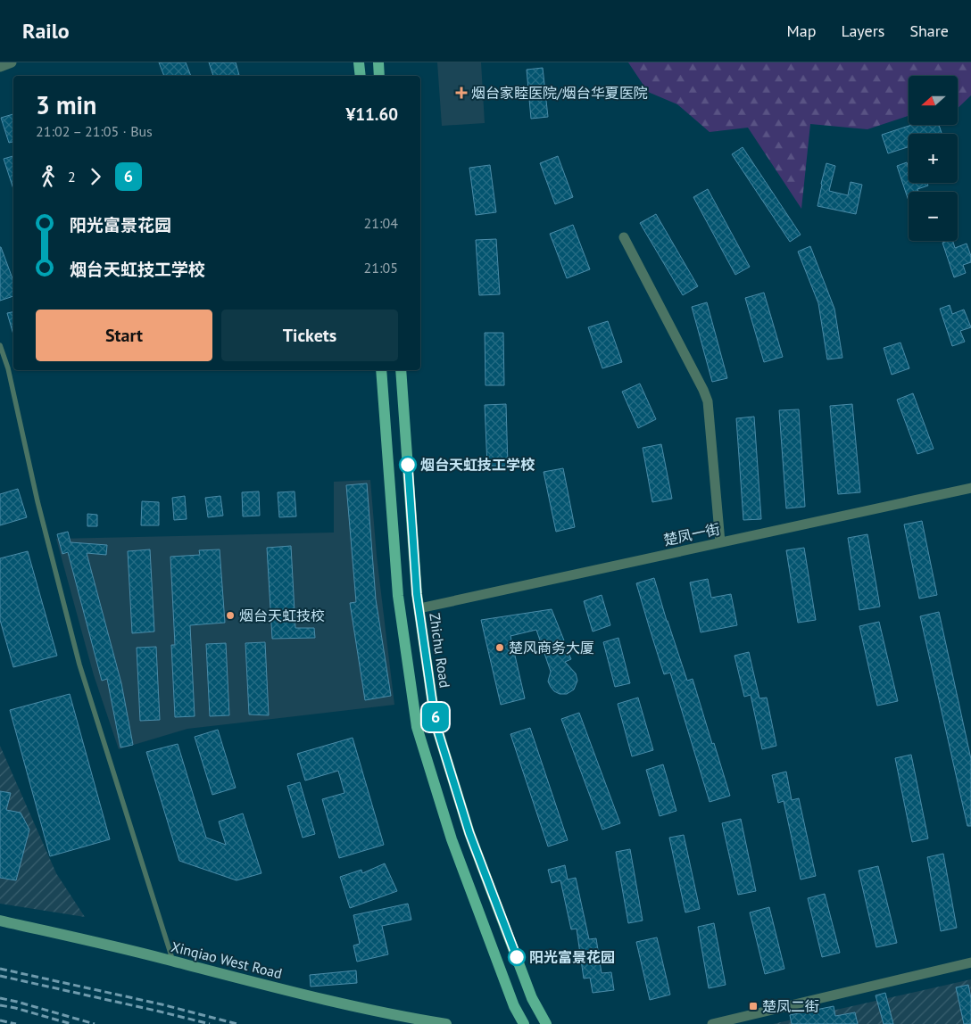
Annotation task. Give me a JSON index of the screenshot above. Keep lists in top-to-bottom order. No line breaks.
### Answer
{"streets":{"main road":["Zhichu Road"],"street":["楚凤一街","Xinqiao West Road"]},"crossings":[["楚凤一街","Zhichu Road"]],"places":{"health":["烟台家睦医院/烟台华夏医院"],"other":["烟台天虹技工学校","烟台天虹技校","楚风商务大厦","阳光富景花园"],"transit":["楚凤二街"]},"lines":["bus line 6"],"north":"left","page":{"header":"Railo","nav":["Map","Layers","Share"],"on_map":"6","map_buttons":["+","−"],"heading":["3 min","21:02 – 21:05 · Bus","¥11.60"],"legs":["2","6"],"list":[{"name":"阳光富景花园","value":"21:04"},{"name":"烟台天虹技工学校","value":"21:05"}],"buttons":["Start","Tickets"]}}
